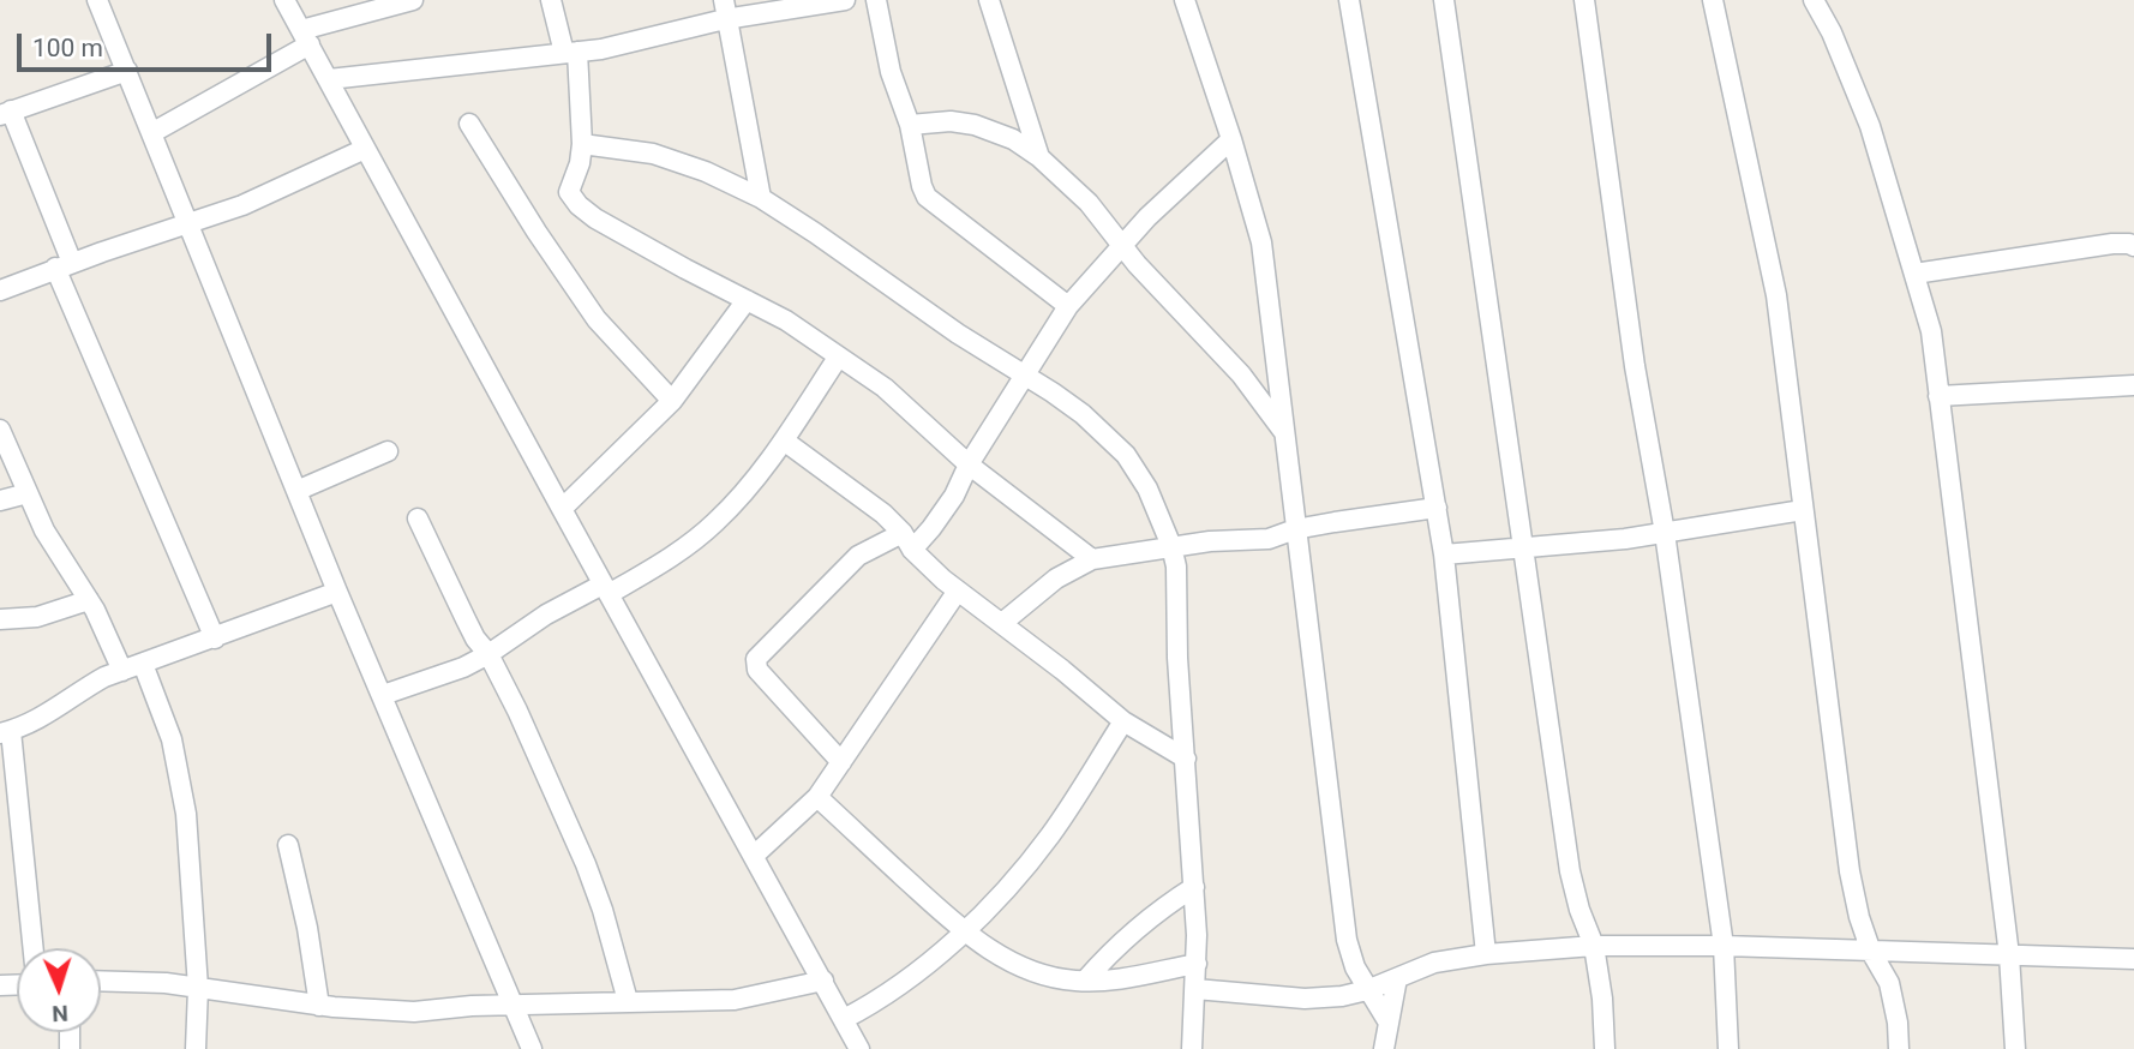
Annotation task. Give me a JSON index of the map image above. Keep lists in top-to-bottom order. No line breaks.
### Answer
{"scale_bar":"100 m","north":"bottom"}
